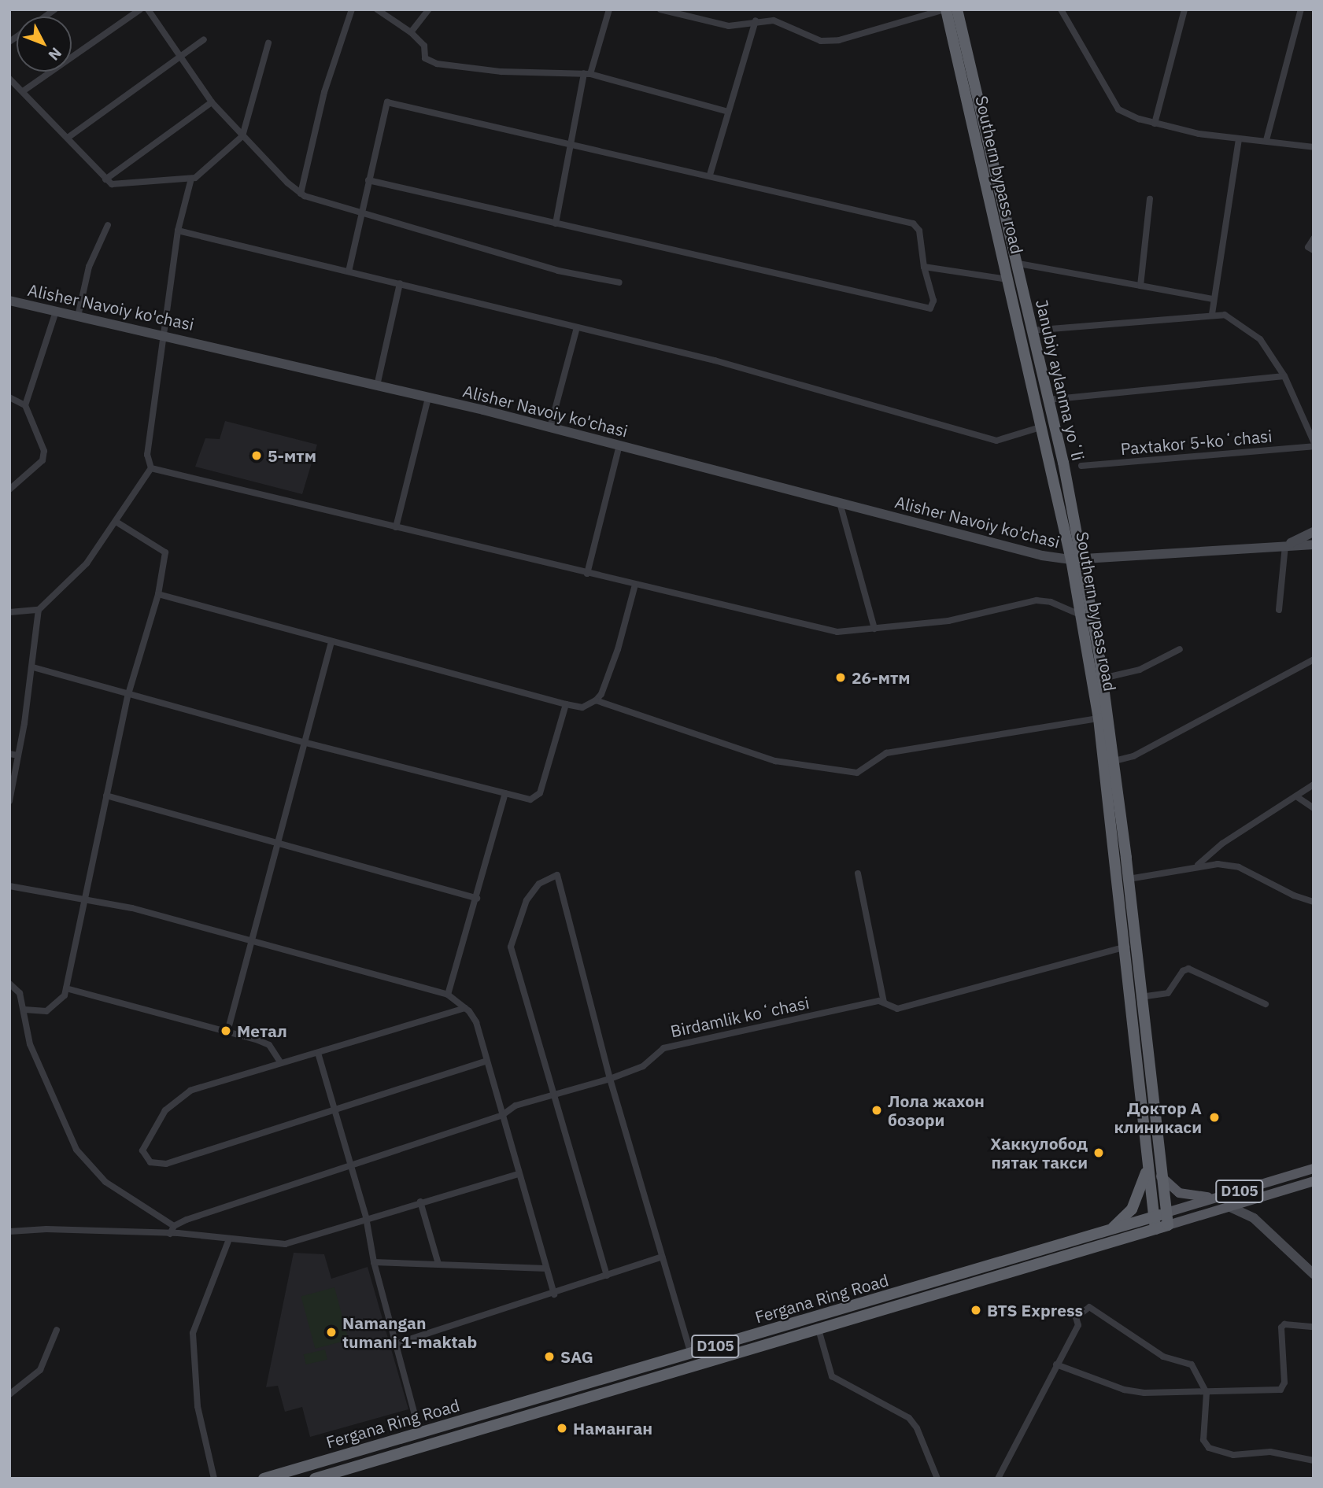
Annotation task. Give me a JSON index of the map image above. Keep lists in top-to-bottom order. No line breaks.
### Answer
{"streets":{"highway":["Southern bypass road","Janubiy aylanma yoʻli","D105","Fergana Ring Road"],"main road":["Alisher Navoiy ko'chasi"],"street":["Paxtakor 5-koʻchasi","Birdamlik koʻchasi"]},"crossings":[["Southern bypass road","Alisher Navoiy ko'chasi"],["Southern bypass road","Janubiy aylanma yoʻli"],["Southern bypass road","Birdamlik koʻchasi"],["Southern bypass road","D105"],["Southern bypass road","Fergana Ring Road"],["Alisher Navoiy ko'chasi","Janubiy aylanma yoʻli"],["D105","Fergana Ring Road"]],"places":["5-мтм","26-мтм","Метал","Лола жахон бозори","Доктор А клиникаси","Хаккулобод пятак такси","BTS Express","Namangan tumani 1-maktab","SAG","Наманган"],"north":"bottom right"}
